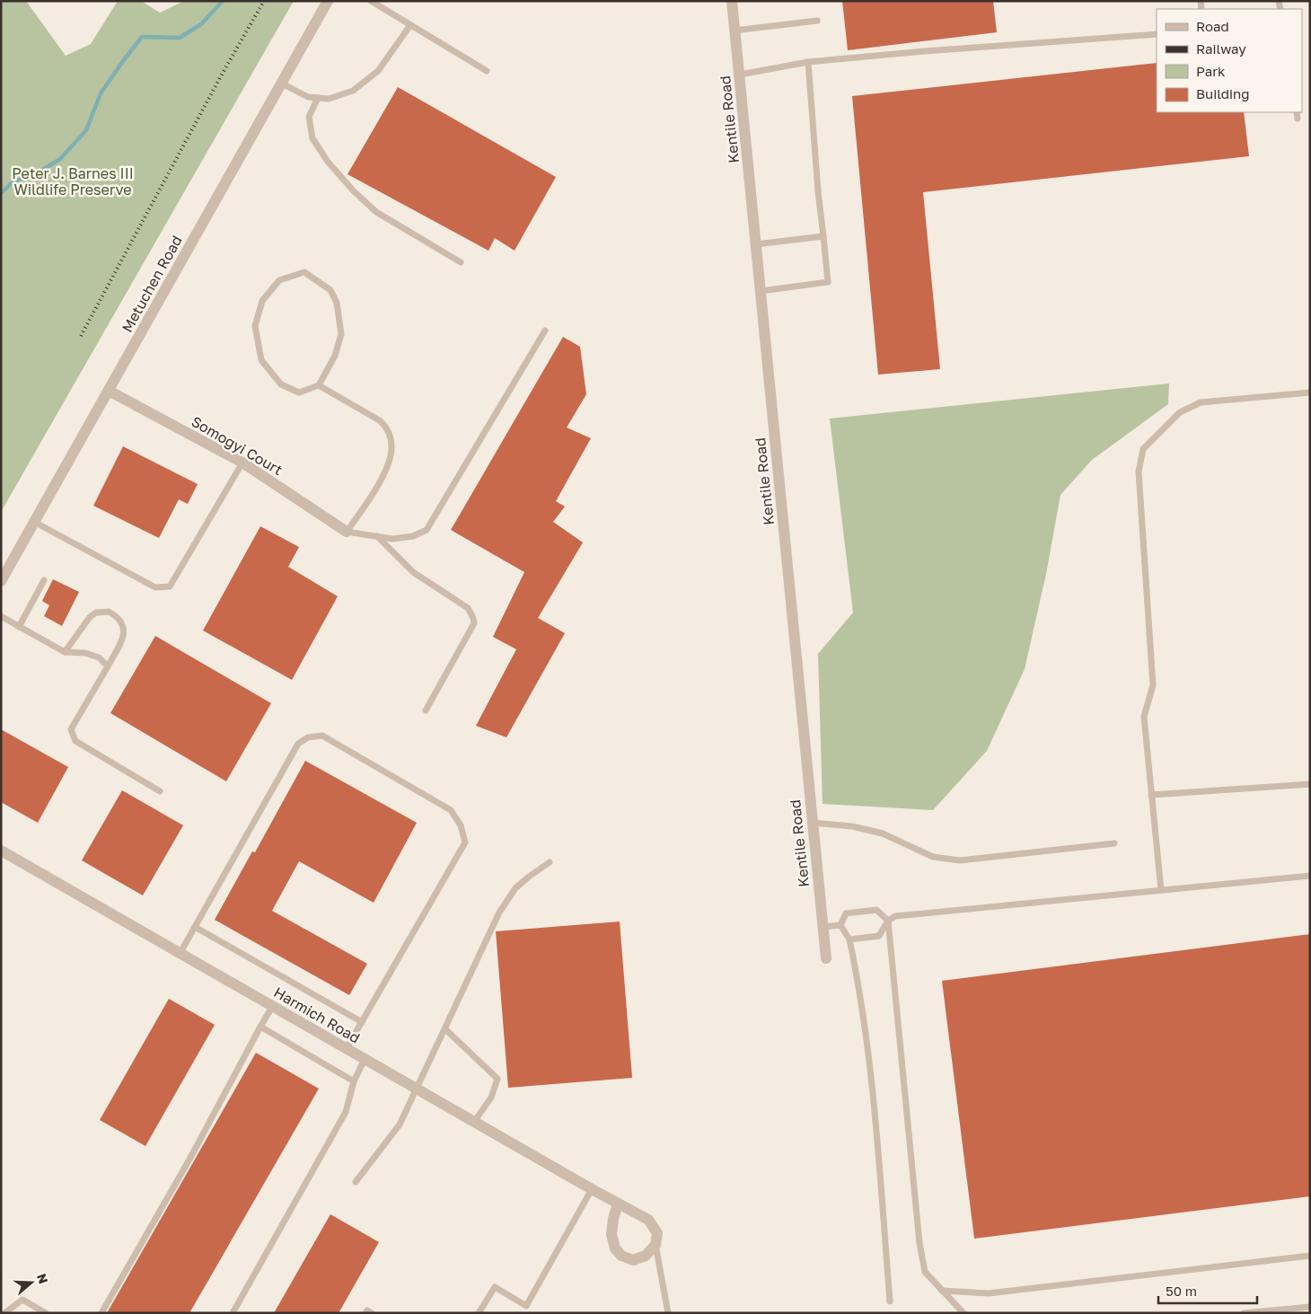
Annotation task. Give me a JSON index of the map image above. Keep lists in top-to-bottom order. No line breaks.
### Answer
{"streets":{"street":["Kentile Road","Metuchen Road","Somogyi Court","Harmich Road"]},"crossings":[["Metuchen Road","Somogyi Court"]],"parks":["Peter J. Barnes III Wildlife Preserve"],"legend":["Road","Railway","Park","Building"],"scale_bar":"50 m","north":"right"}
